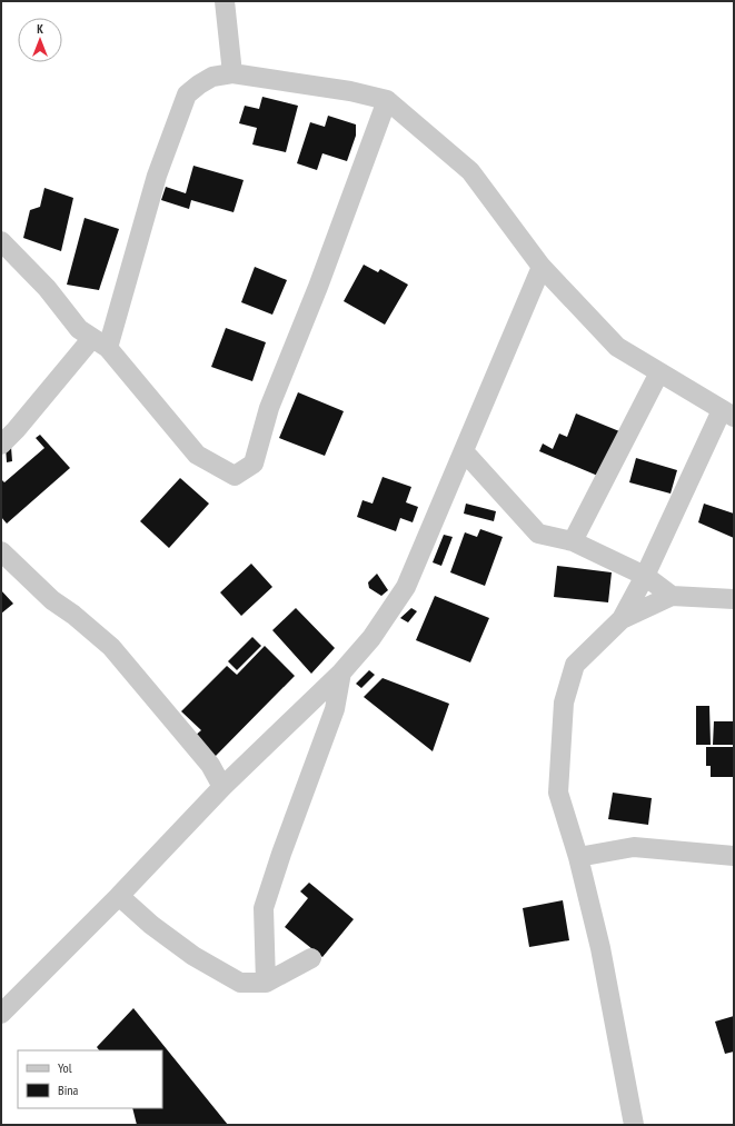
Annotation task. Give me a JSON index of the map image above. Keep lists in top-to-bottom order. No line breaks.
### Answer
{"legend":["Yol","Bina"],"north":"top"}
